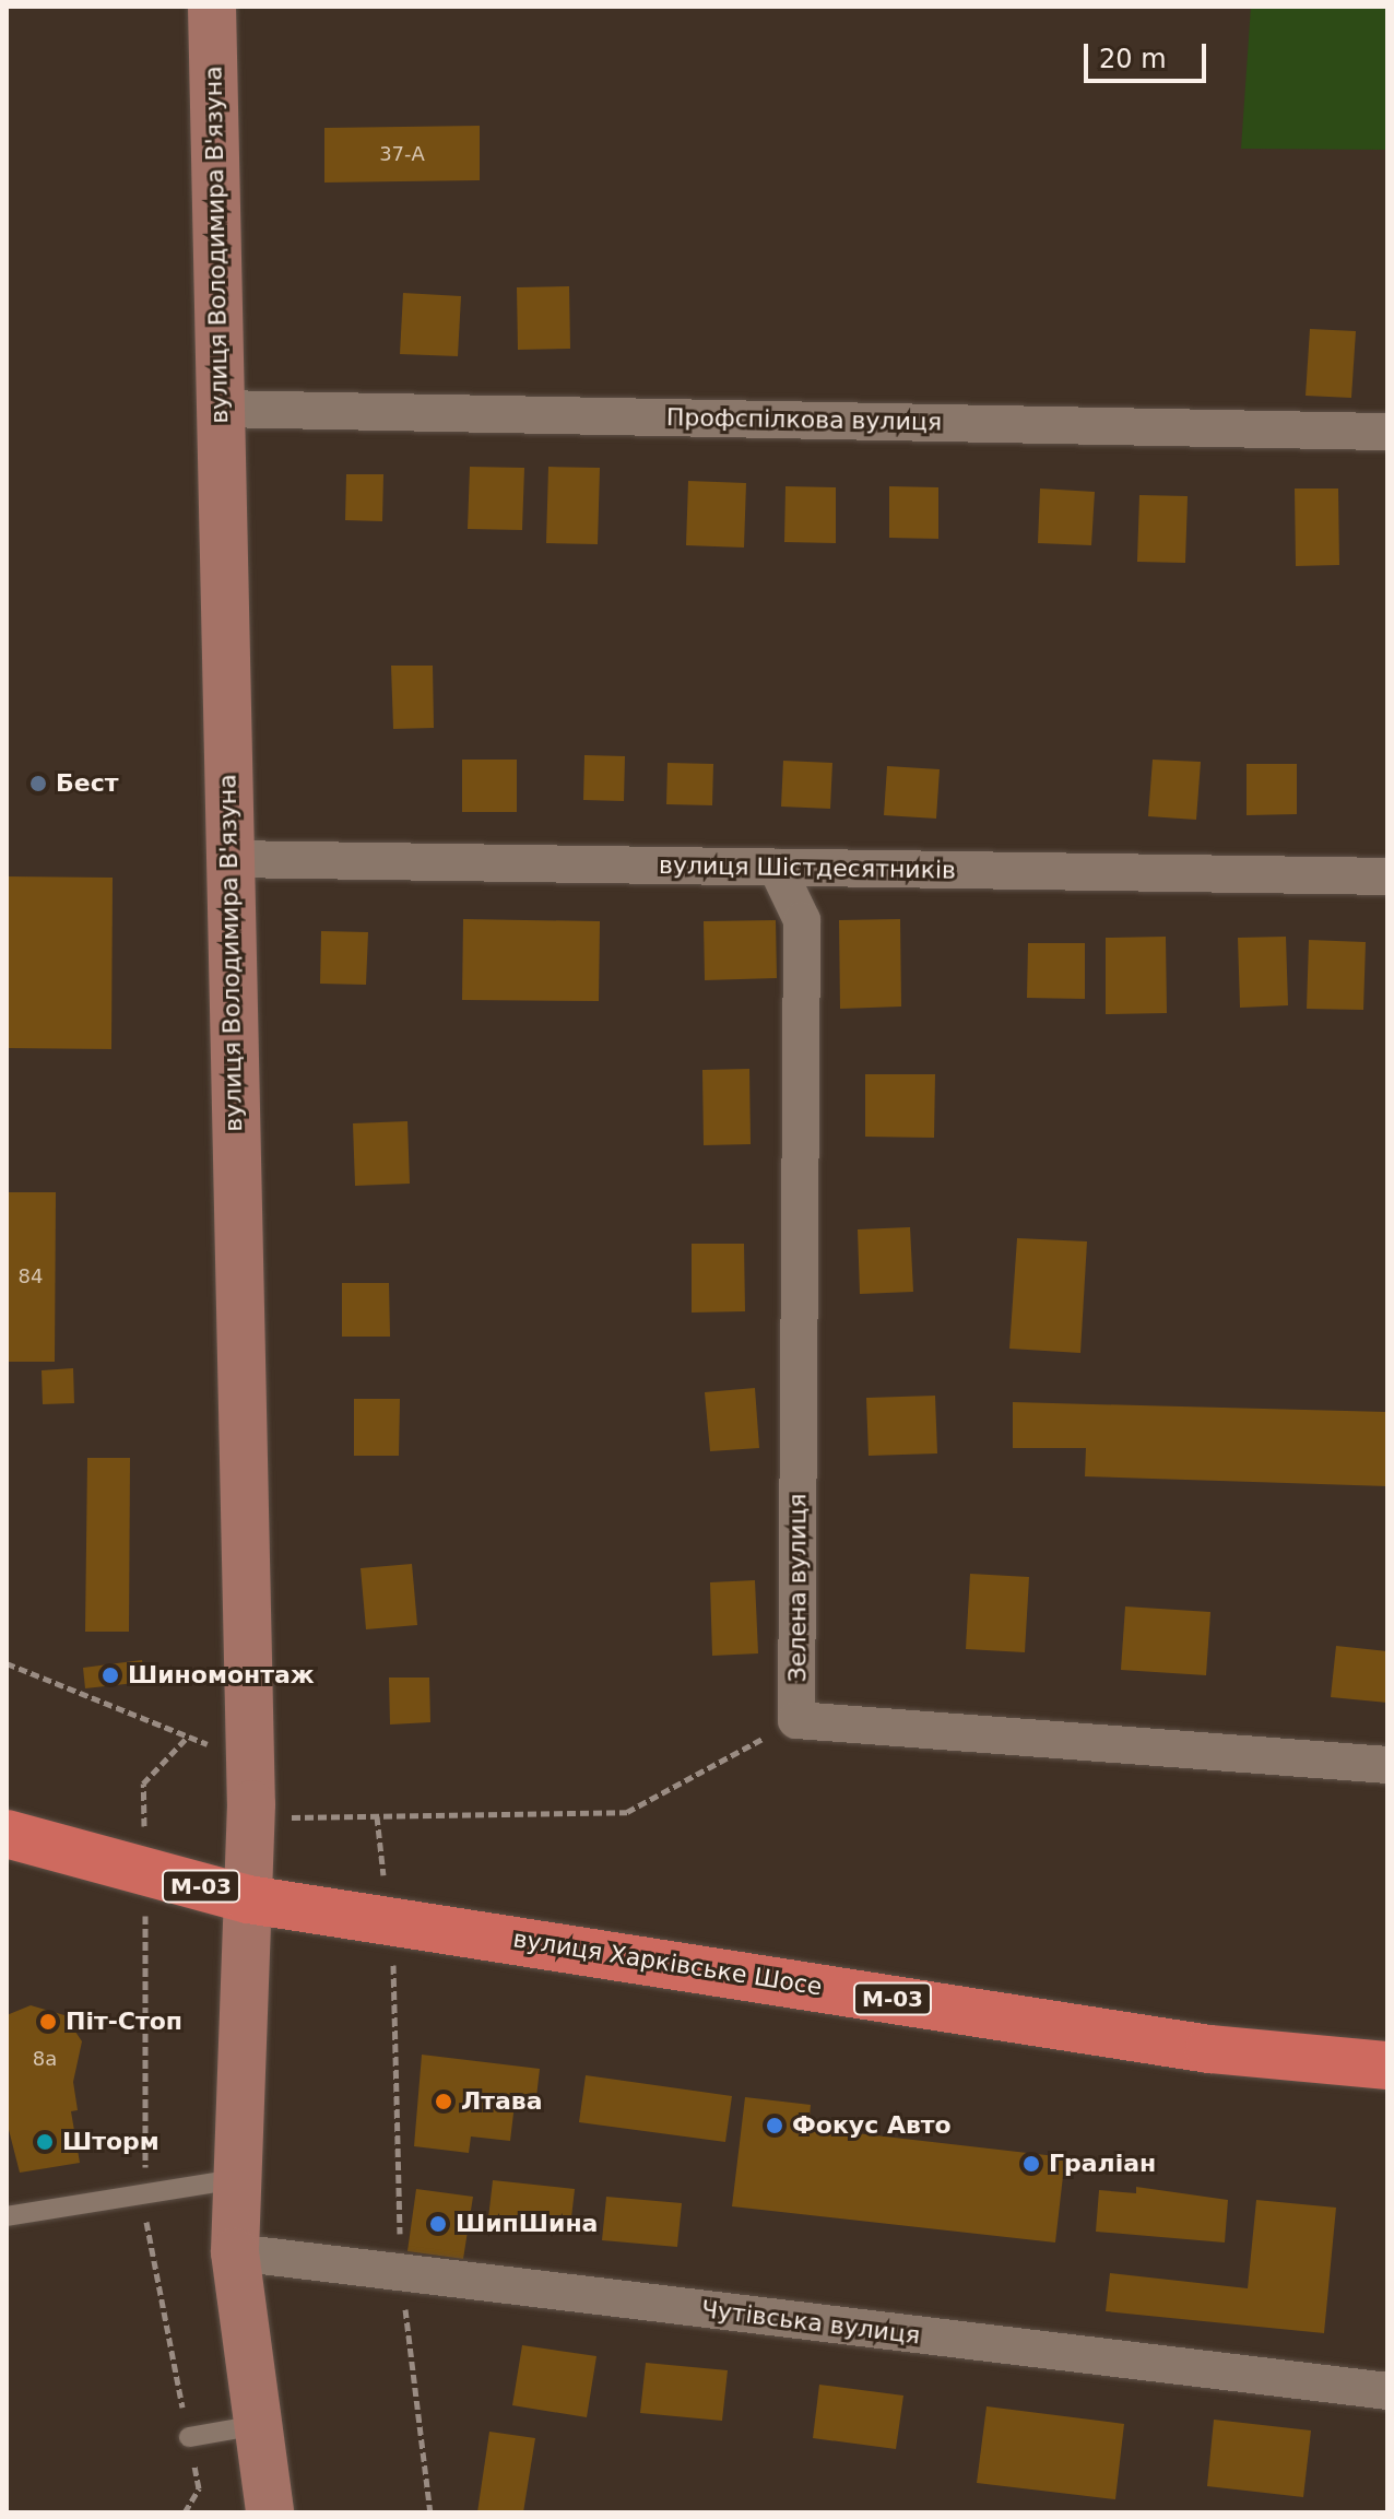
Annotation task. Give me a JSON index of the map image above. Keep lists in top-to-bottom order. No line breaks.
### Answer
{"streets":{"highway":["М-03","вулиця Харківське Шосе"],"main road":["вулиця Володимира В'язуна"],"street":["Профспілкова вулиця","вулиця Шістдесятників","Зелена вулиця","Чутівська вулиця"]},"crossings":[["вулиця Володимира В'язуна","Профспілкова вулиця"],["вулиця Володимира В'язуна","вулиця Шістдесятників"],["вулиця Володимира В'язуна","вулиця Харківське Шосе"],["вулиця Володимира В'язуна","Чутівська вулиця"],["вулиця Шістдесятників","Зелена вулиця"]],"places":["Бест","Шиномонтаж","Піт-Стоп","Лтава","Фокус Авто","Шторм","Граліан","ШипШина"],"house_numbers":["37-А","84","8а"],"scale_bar":"20 m"}
